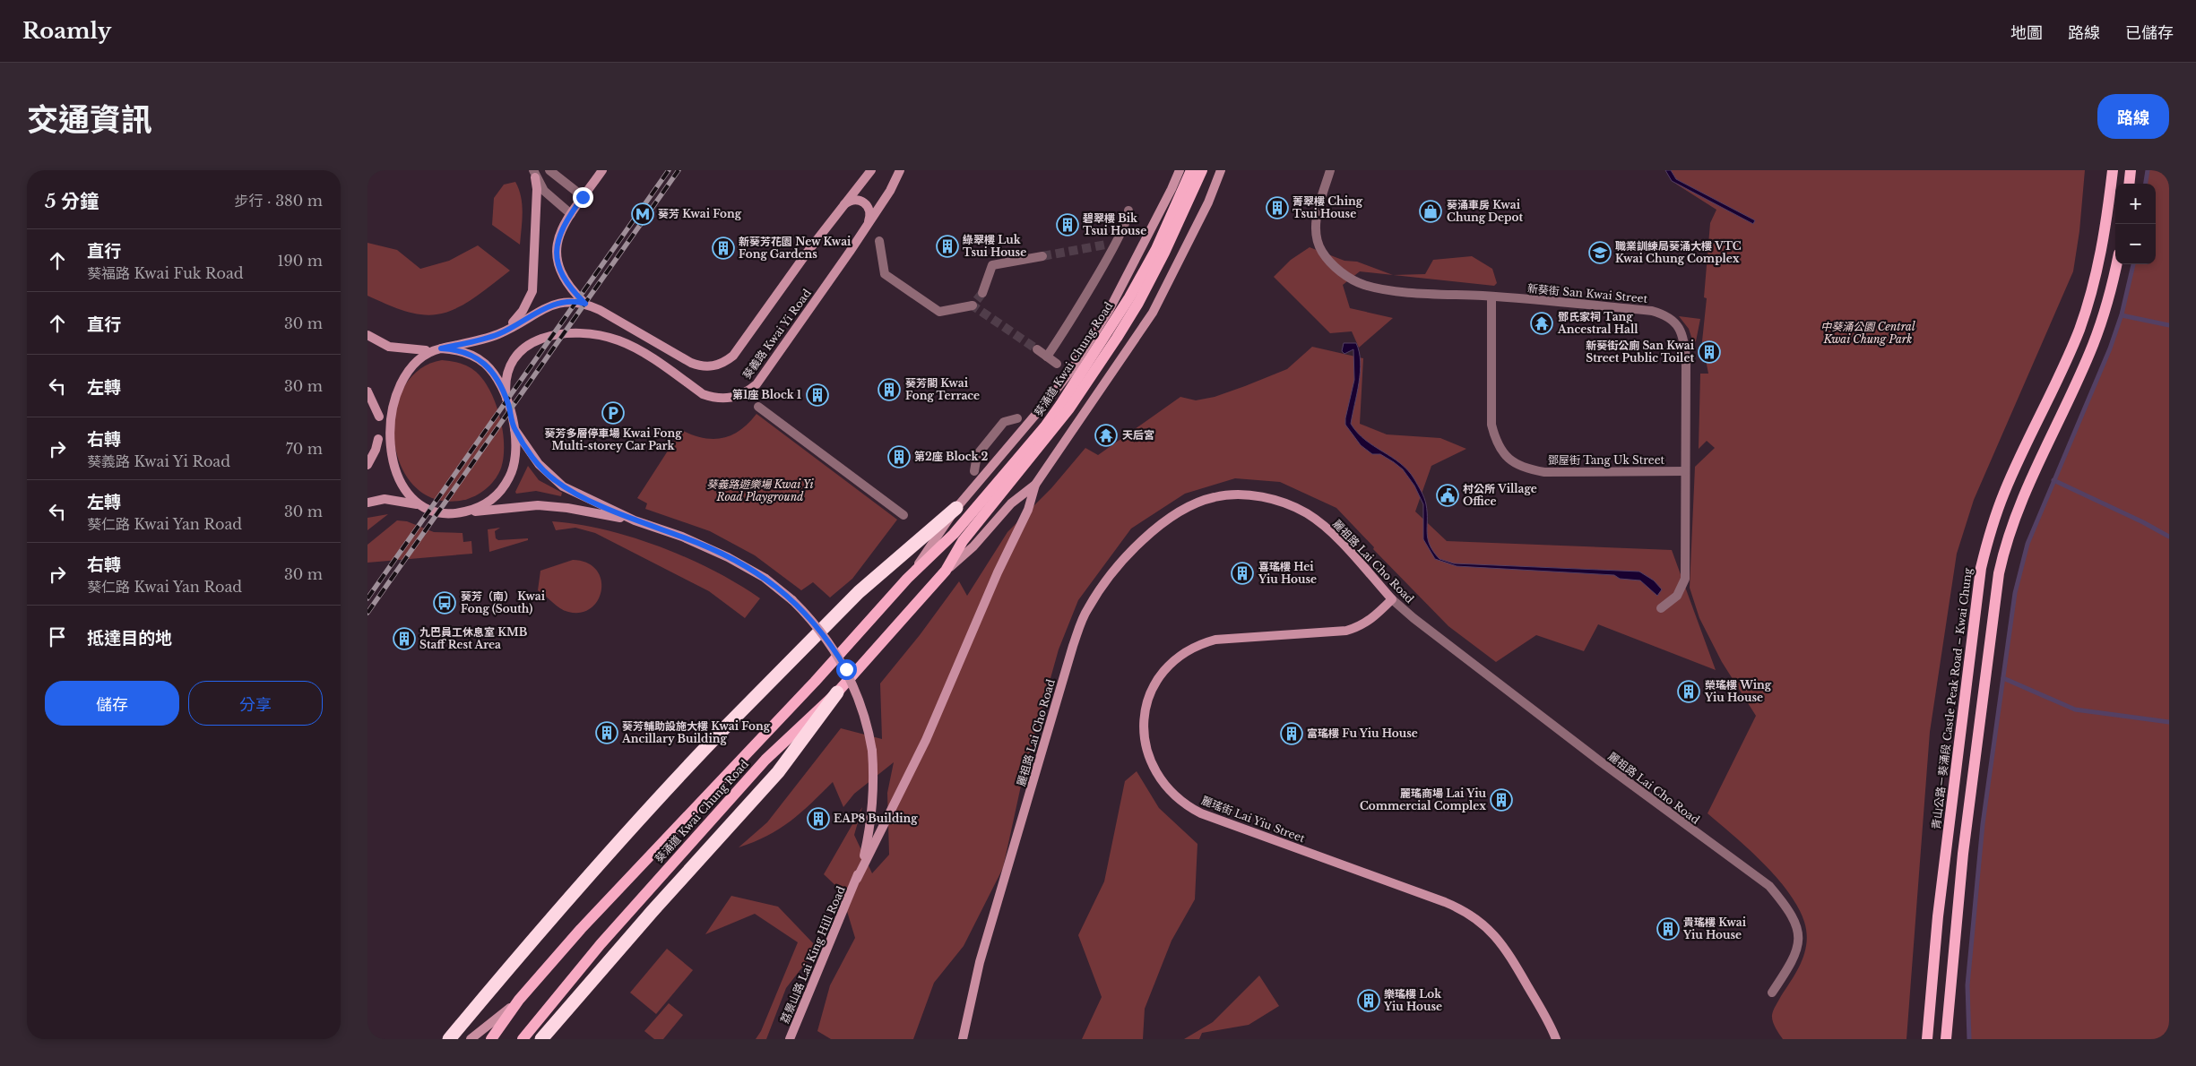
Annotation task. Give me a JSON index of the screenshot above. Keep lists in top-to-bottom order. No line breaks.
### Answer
{"streets":{"main road":["葵涌道 Kwai Chung Road","青山公路－葵涌段 Castle Peak Road – Kwai Chung"],"street":["新葵街 San Kwai Street","葵義路 Kwai Yi Road","鄧屋街 Tang Uk Street","麗祖路 Lai Cho Road","麗瑤街 Lai Yiu Street","荔景山路 Lai King Hill Road"]},"crossings":[["新葵街 San Kwai Street","鄧屋街 Tang Uk Street"],["麗祖路 Lai Cho Road","麗瑤街 Lai Yiu Street"]],"parks":["中葵涌公園 Central Kwai Chung Park","葵義路遊樂場 Kwai Yi Road Playground"],"places":{"building":["菁翠樓 Ching Tsui House","碧翠樓 Bik Tsui House","綠翠樓 Luk Tsui House","新葵芳花園 New Kwai Fong Gardens","新葵街公廁 San Kwai Street Public Toilet","葵芳閣 Kwai Fong Terrace","第1座 Block 1","第2座 Block 2","喜瑤樓 Hei Yiu House","九巴員工休息室 KMB Staff Rest Area","榮瑤樓 Wing Yiu House","葵芳輔助設施大樓 Kwai Fong Ancillary Building","富瑤樓 Fu Yiu House","麗瑤商場 Lai Yiu Commercial Complex","EAP8 Building","貴瑤樓 Kwai Yiu House","樂瑤樓 Lok Yiu House"],"shop":["葵涌車房 Kwai Chung Depot"],"metro station":["葵芳 Kwai Fong"],"school or university":["職業訓練局葵涌大樓 VTC Kwai Chung Complex"],"temple":["鄧氏家祠 Tang Ancestral Hall","天后宮"],"parking":["葵芳多層停車場 Kwai Fong Multi-storey Car Park"],"public building":["村公所 Village Office"],"bus stop":["葵芳（南） Kwai Fong (South)"]},"page":{"header":"Roamly","nav":["地圖","路線","已儲存"],"title":"交通資訊","buttons":["路線",["儲存","分享"]],"heading":["5 分鐘","步行 · 380 m"],"map_buttons":["+","−"],"list":[["直行","葵福路 Kwai Fuk Road","190 m"],["直行","30 m"],["左轉","30 m"],["右轉","葵義路 Kwai Yi Road","70 m"],["左轉","葵仁路 Kwai Yan Road","30 m"],["右轉","葵仁路 Kwai Yan Road","30 m"],"抵達目的地"]}}
